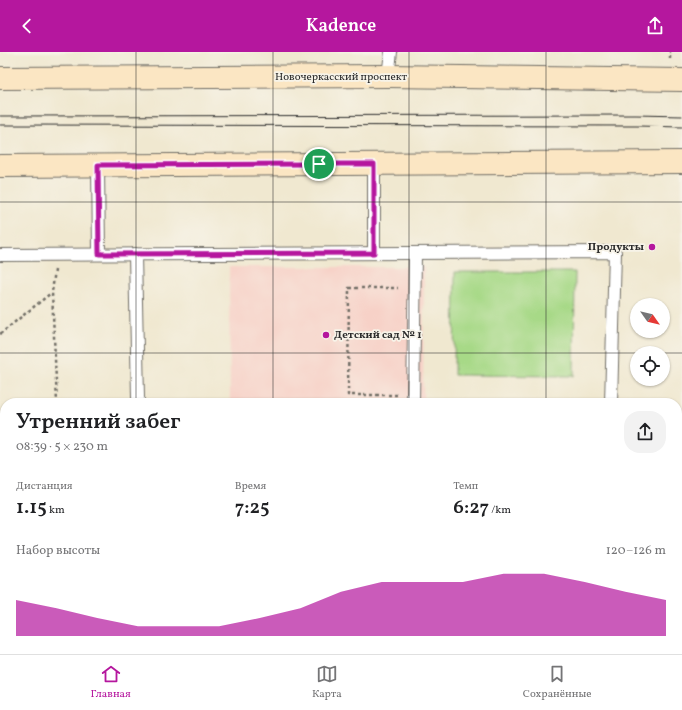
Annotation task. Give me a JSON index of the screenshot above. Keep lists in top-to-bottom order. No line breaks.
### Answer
{"streets":{"main road":["Новочеркасский проспект"]},"places":["Продукты","Детский сад № 1"],"north":"bottom right","page":{"header":"Kadence","heading":["Утренний забег","08:39 · 5 × 230 m"],"stats":[["Дистанция","1.15 km"],["Время","7:25"],["Темп","6:27 /km"]],"chart":["Набор высоты","120–126 m"],"tabs":["Главная","Карта","Сохранённые"]}}
